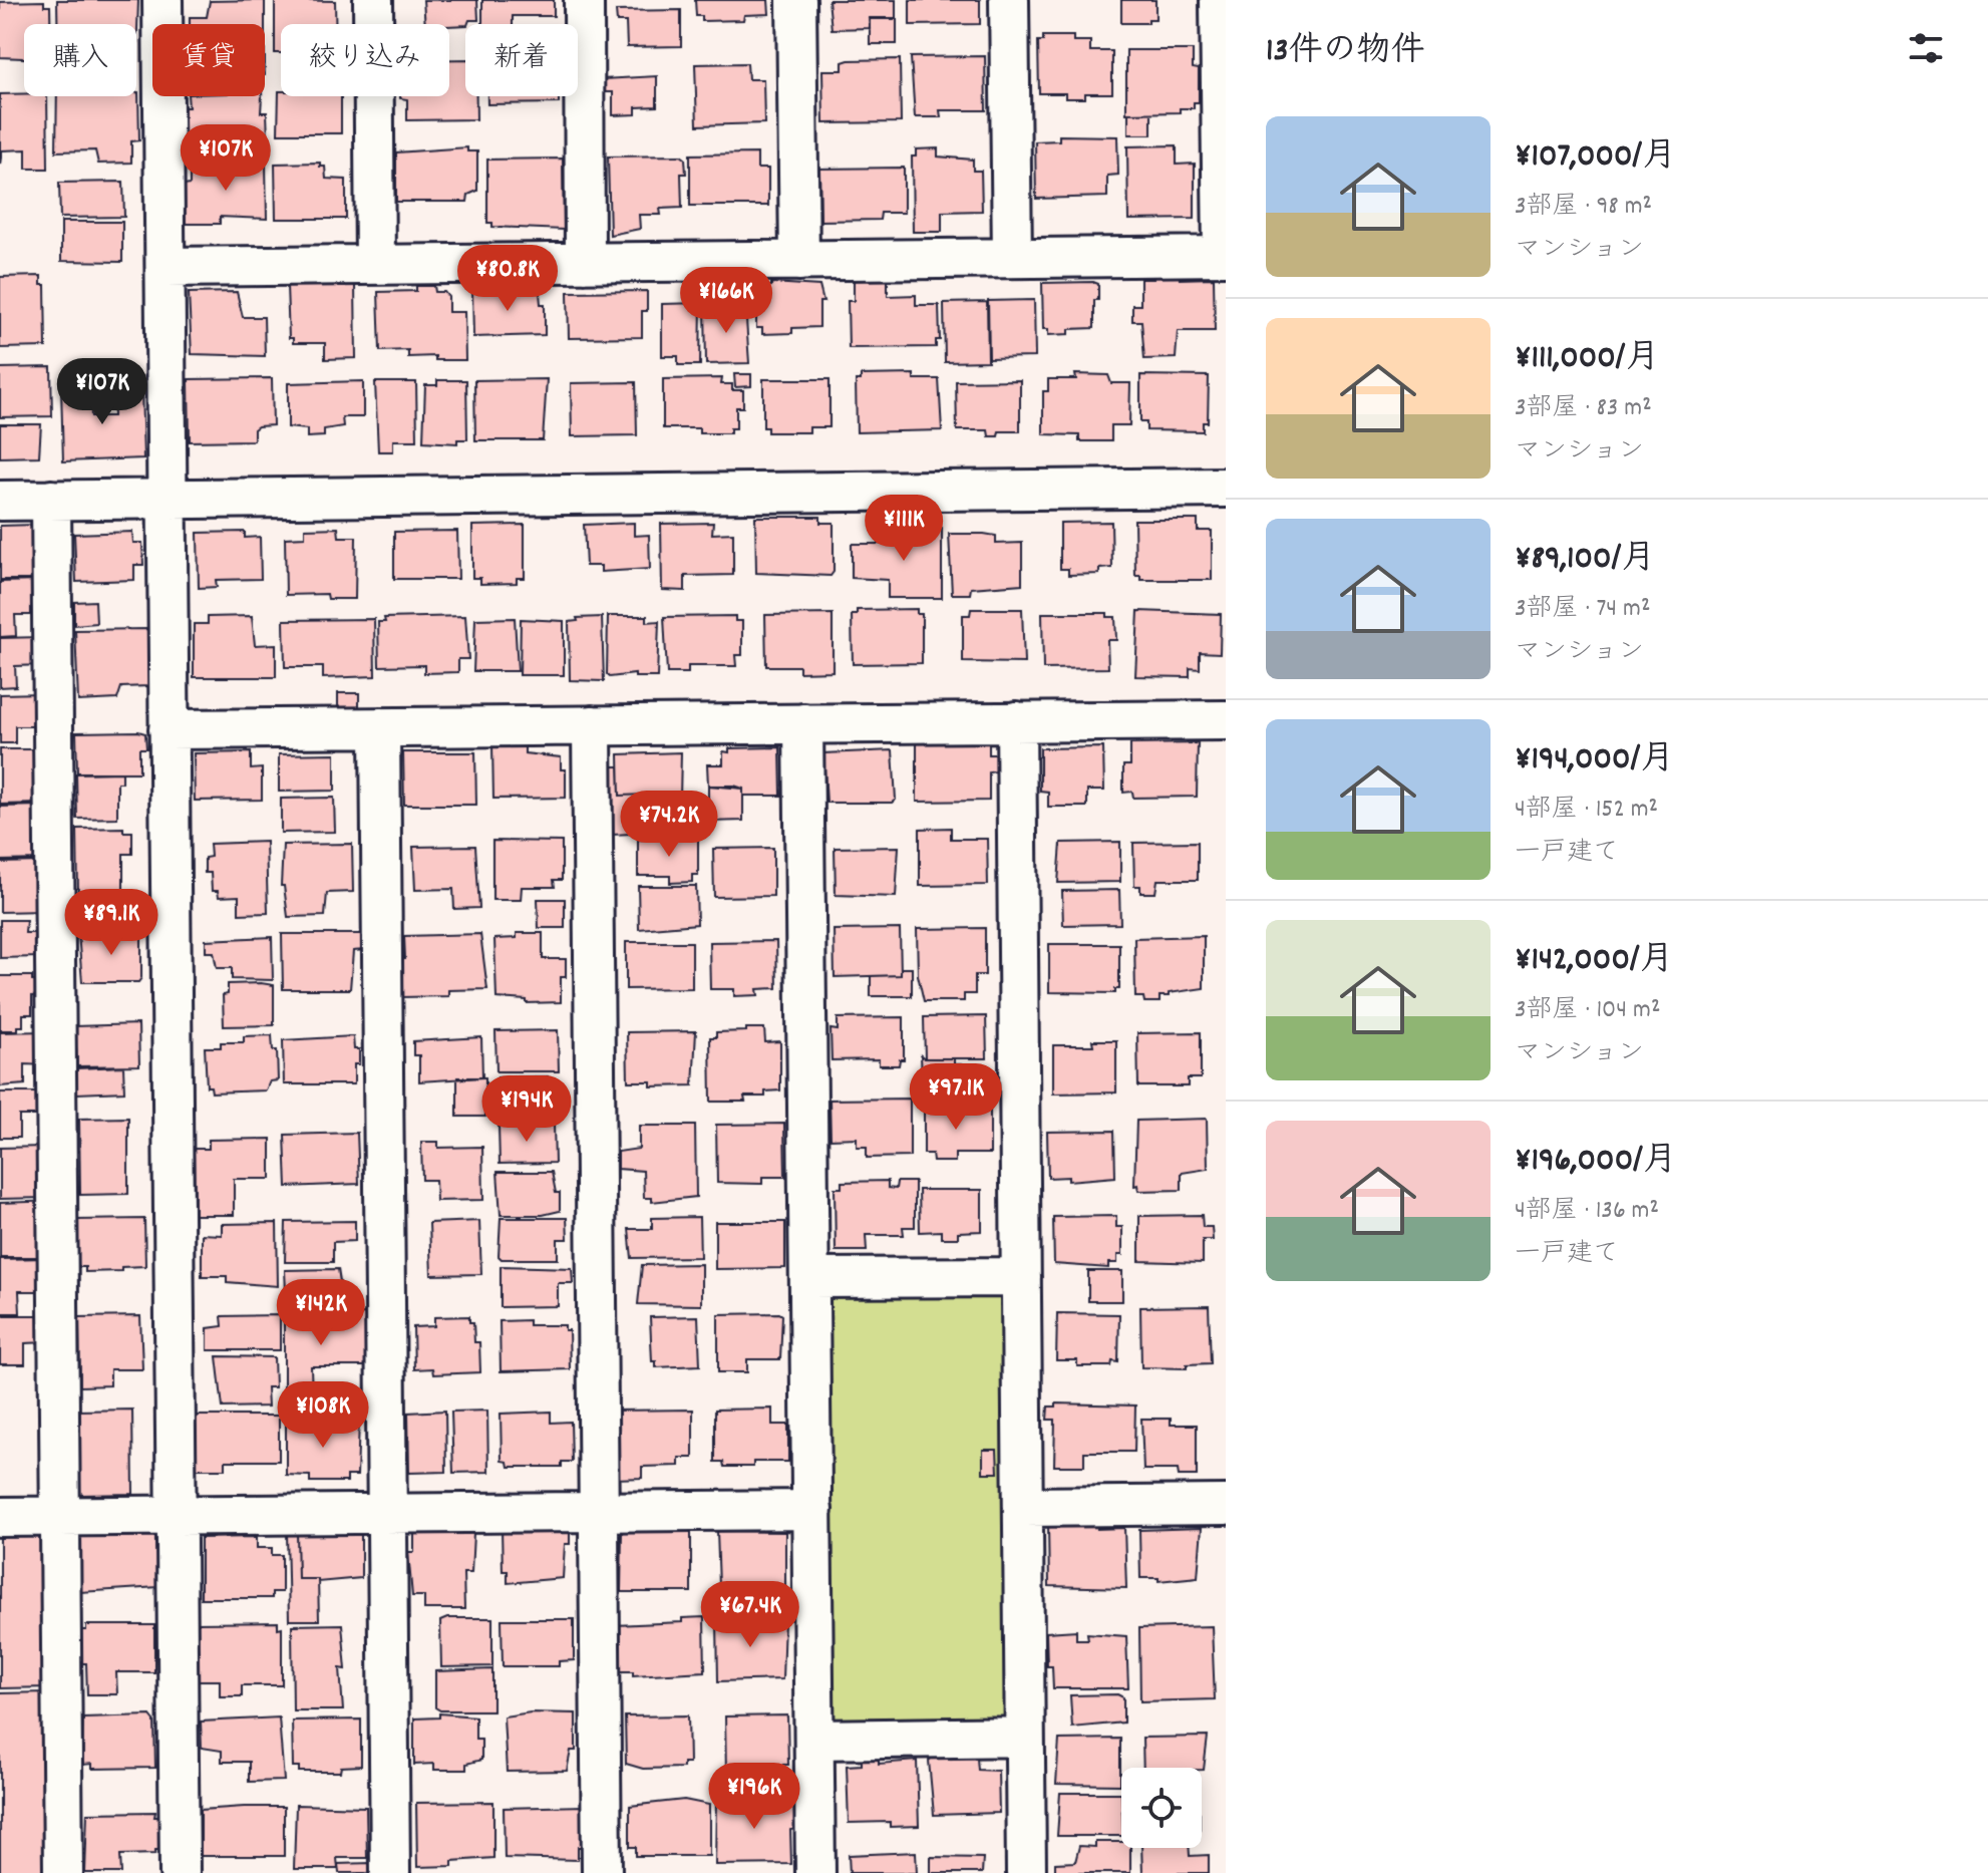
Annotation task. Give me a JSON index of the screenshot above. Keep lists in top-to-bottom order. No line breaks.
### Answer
{"page":{"heading":"13件の物件","chip":["購入","賃貸","絞り込み","新着"],"list":[{"name":"¥107,000/月","note":"3部屋 · 98 m² · マンション"},{"name":"¥111,000/月","note":"3部屋 · 83 m² · マンション"},{"name":"¥89,100/月","note":"3部屋 · 74 m² · マンション"},{"name":"¥194,000/月","note":"4部屋 · 152 m² · 一戸建て"},{"name":"¥142,000/月","note":"3部屋 · 104 m² · マンション"},{"name":"¥196,000/月","note":"4部屋 · 136 m² · 一戸建て"}],"price":["¥107K","¥80.8K","¥166K","¥107K","¥111K","¥74.2K","¥89.1K","¥97.1K","¥194K","¥142K","¥108K","¥67.4K","¥196K"]}}
